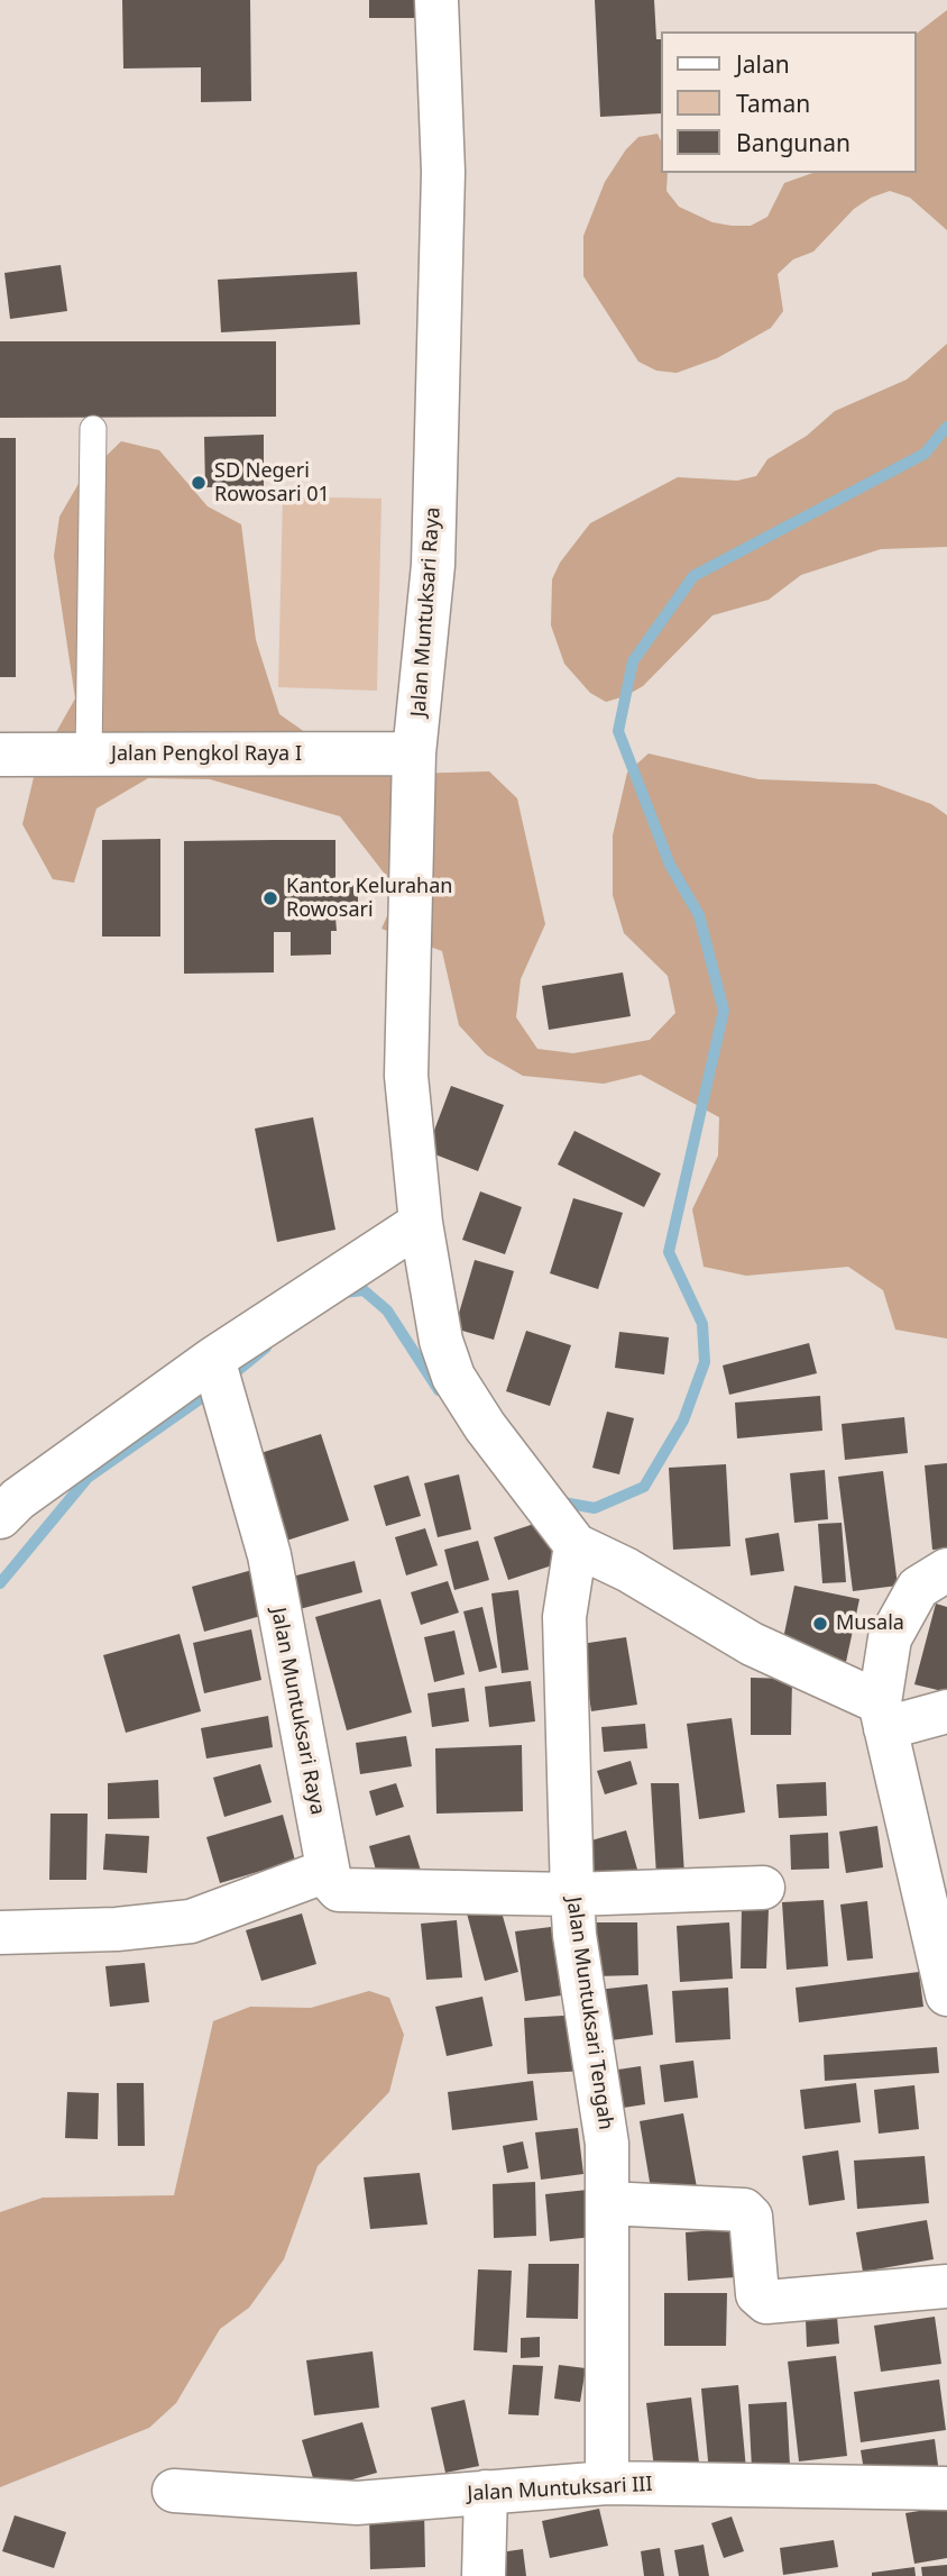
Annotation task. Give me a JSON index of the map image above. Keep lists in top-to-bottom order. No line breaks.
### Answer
{"streets":{"street":["Jalan Muntuksari Raya","Jalan Pengkol Raya I","Jalan Muntuksari Tengah","Jalan Muntuksari III"]},"crossings":[["Jalan Muntuksari Raya","Jalan Pengkol Raya I"],["Jalan Muntuksari Raya","Jalan Muntuksari Tengah"],["Jalan Muntuksari Tengah","Jalan Muntuksari III"]],"places":["SD Negeri Rowosari 01","Kantor Kelurahan Rowosari","Musala"],"legend":["Jalan","Taman","Bangunan"]}
